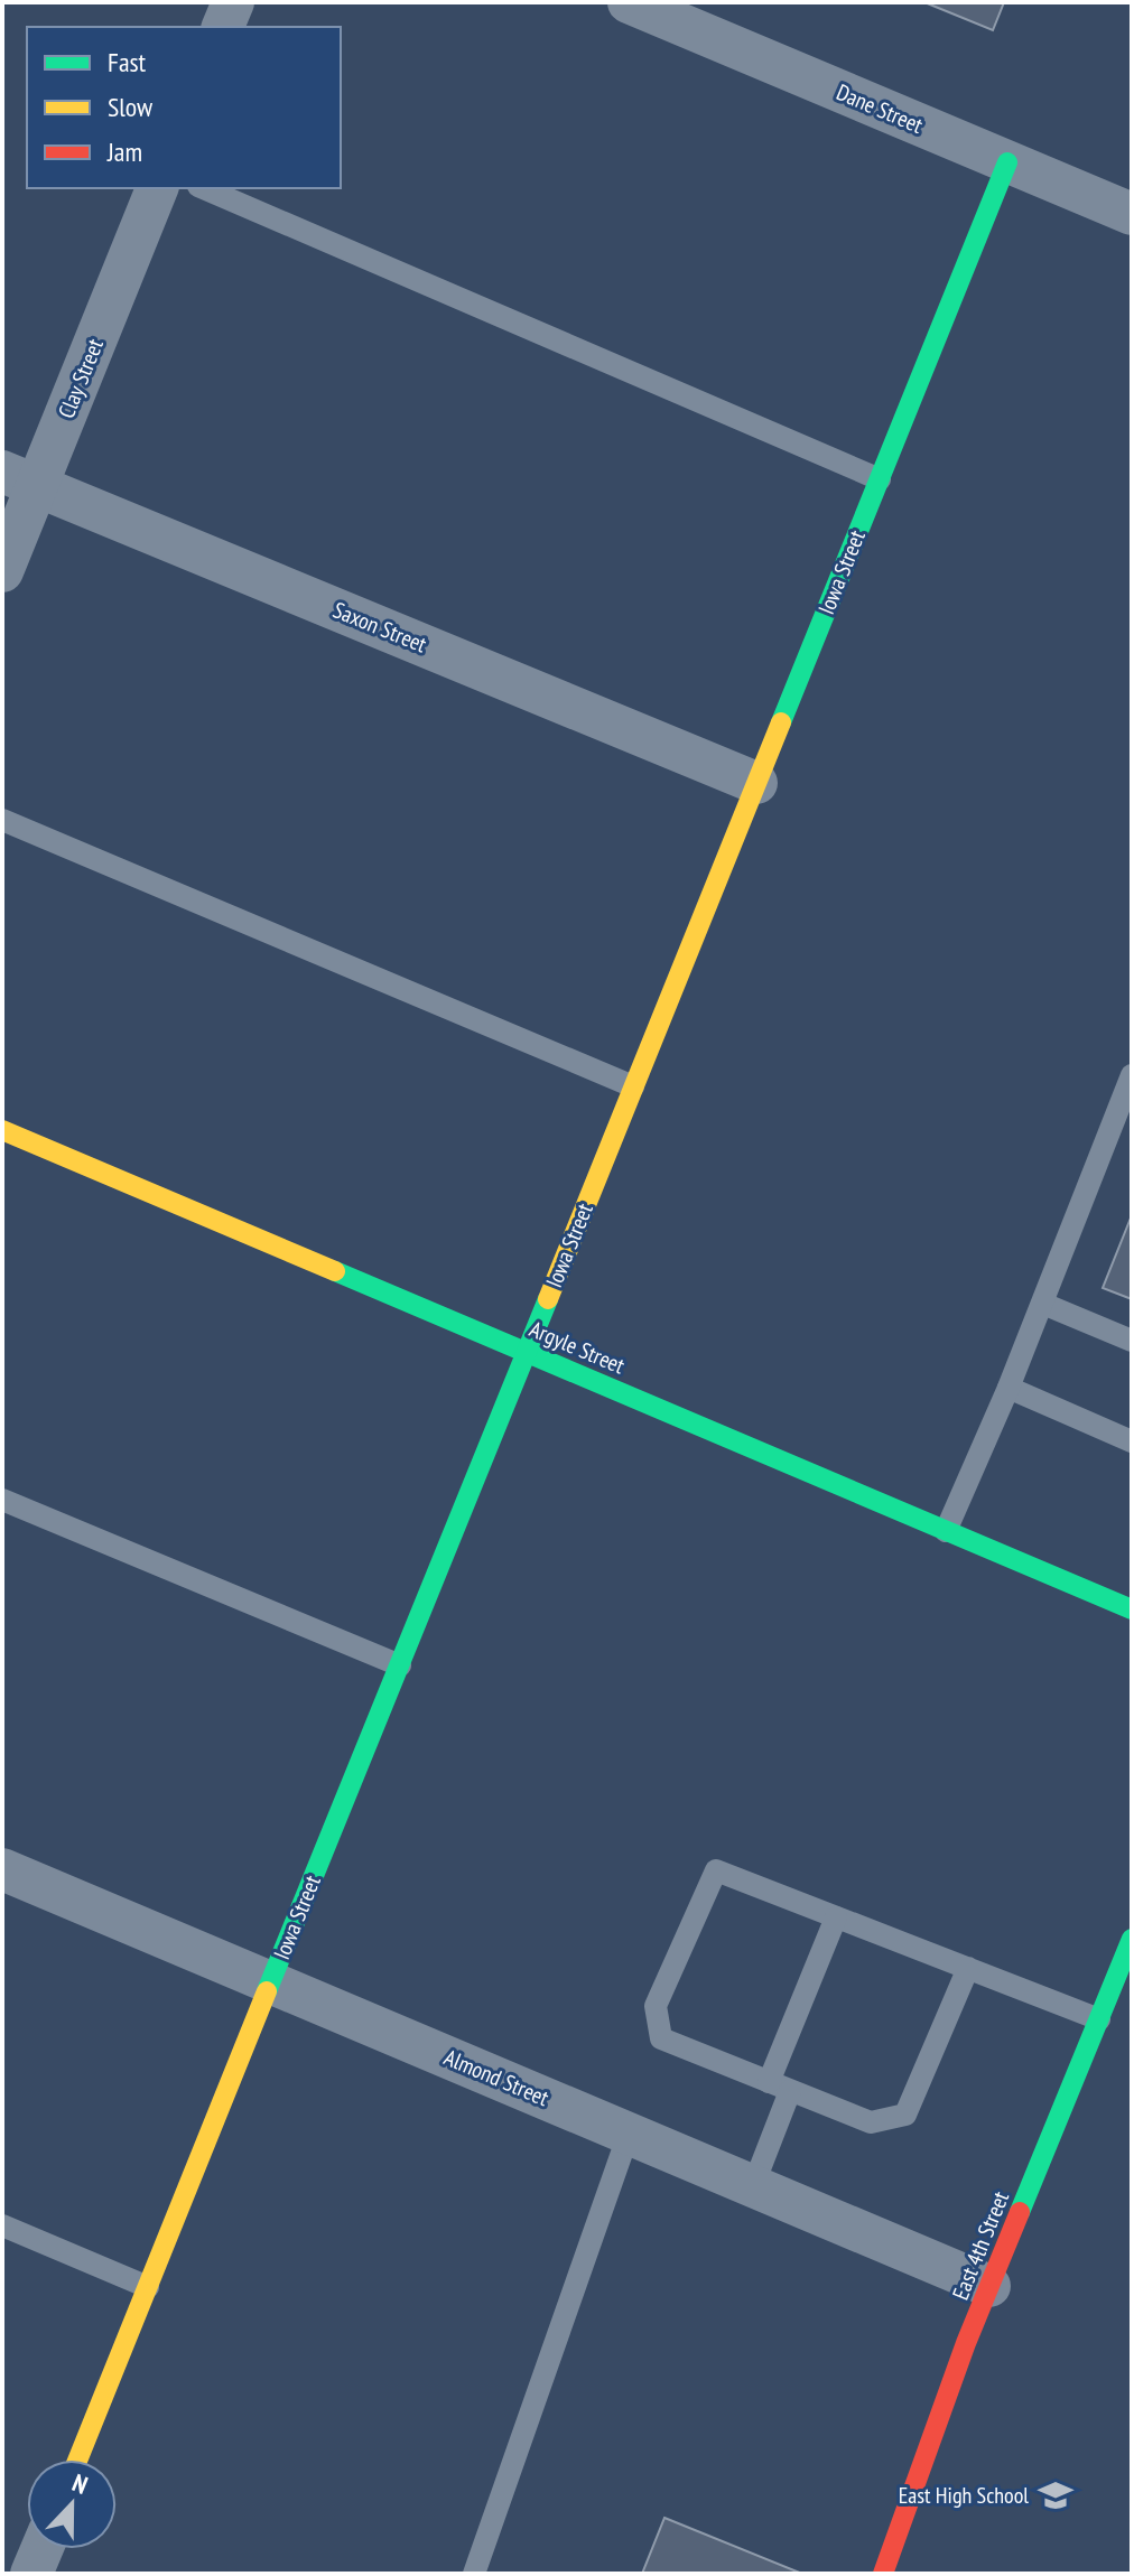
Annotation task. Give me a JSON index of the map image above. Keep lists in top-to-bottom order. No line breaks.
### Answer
{"streets":{"street":["Dane Street","Clay Street","Iowa Street","Saxon Street","Argyle Street","Almond Street","East 4th Street"]},"crossings":[["Dane Street","Iowa Street"],["Clay Street","Saxon Street"],["Iowa Street","Saxon Street"],["Iowa Street","Argyle Street"],["Iowa Street","Almond Street"],["Almond Street","East 4th Street"]],"places":{"school or university":["East High School"]},"legend":["Fast","Slow","Jam"],"north":"top"}
